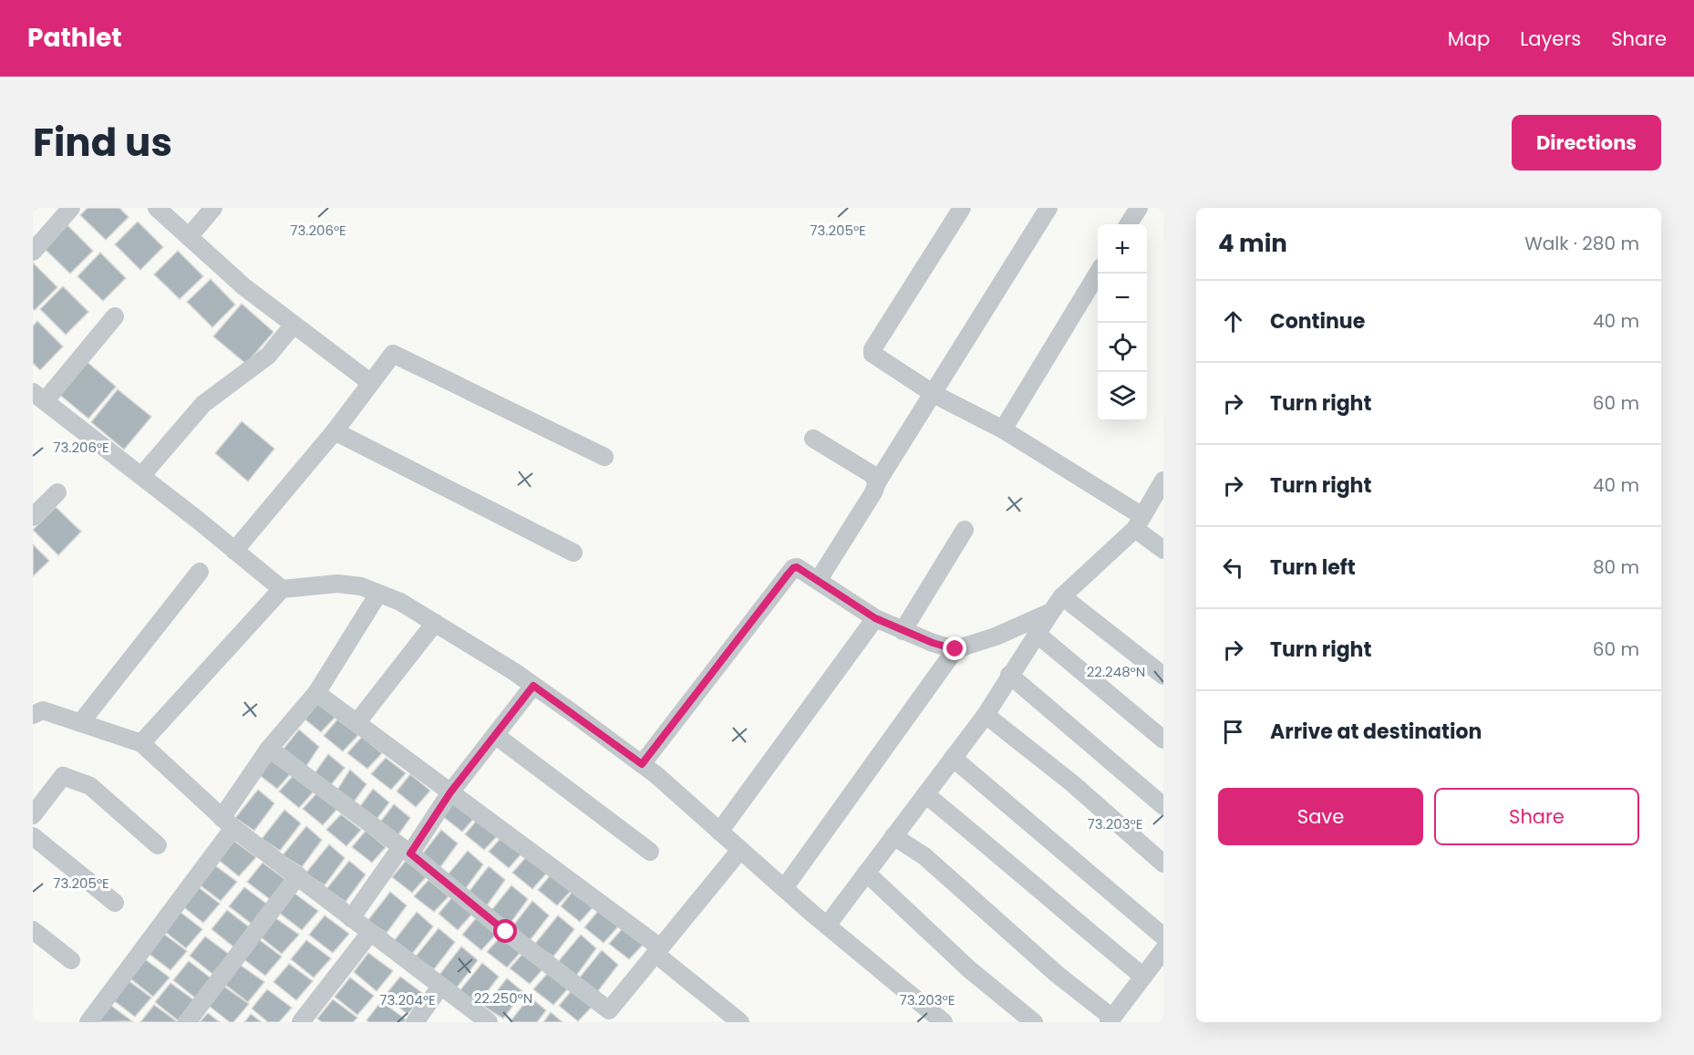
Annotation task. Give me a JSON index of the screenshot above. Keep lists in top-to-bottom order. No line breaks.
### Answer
{"page":{"header":"Pathlet","nav":["Map","Layers","Share"],"title":"Find us","buttons":["Directions",["Save","Share"]],"heading":["4 min","Walk · 280 m"],"map_buttons":["+","−"],"list":[["Continue","40 m"],["Turn right","60 m"],["Turn right","40 m"],["Turn left","80 m"],["Turn right","60 m"],"Arrive at destination"]},"coordinates":["73.206°E","73.205°E","22.248°N","73.203°E","22.250°N","73.204°E"]}
